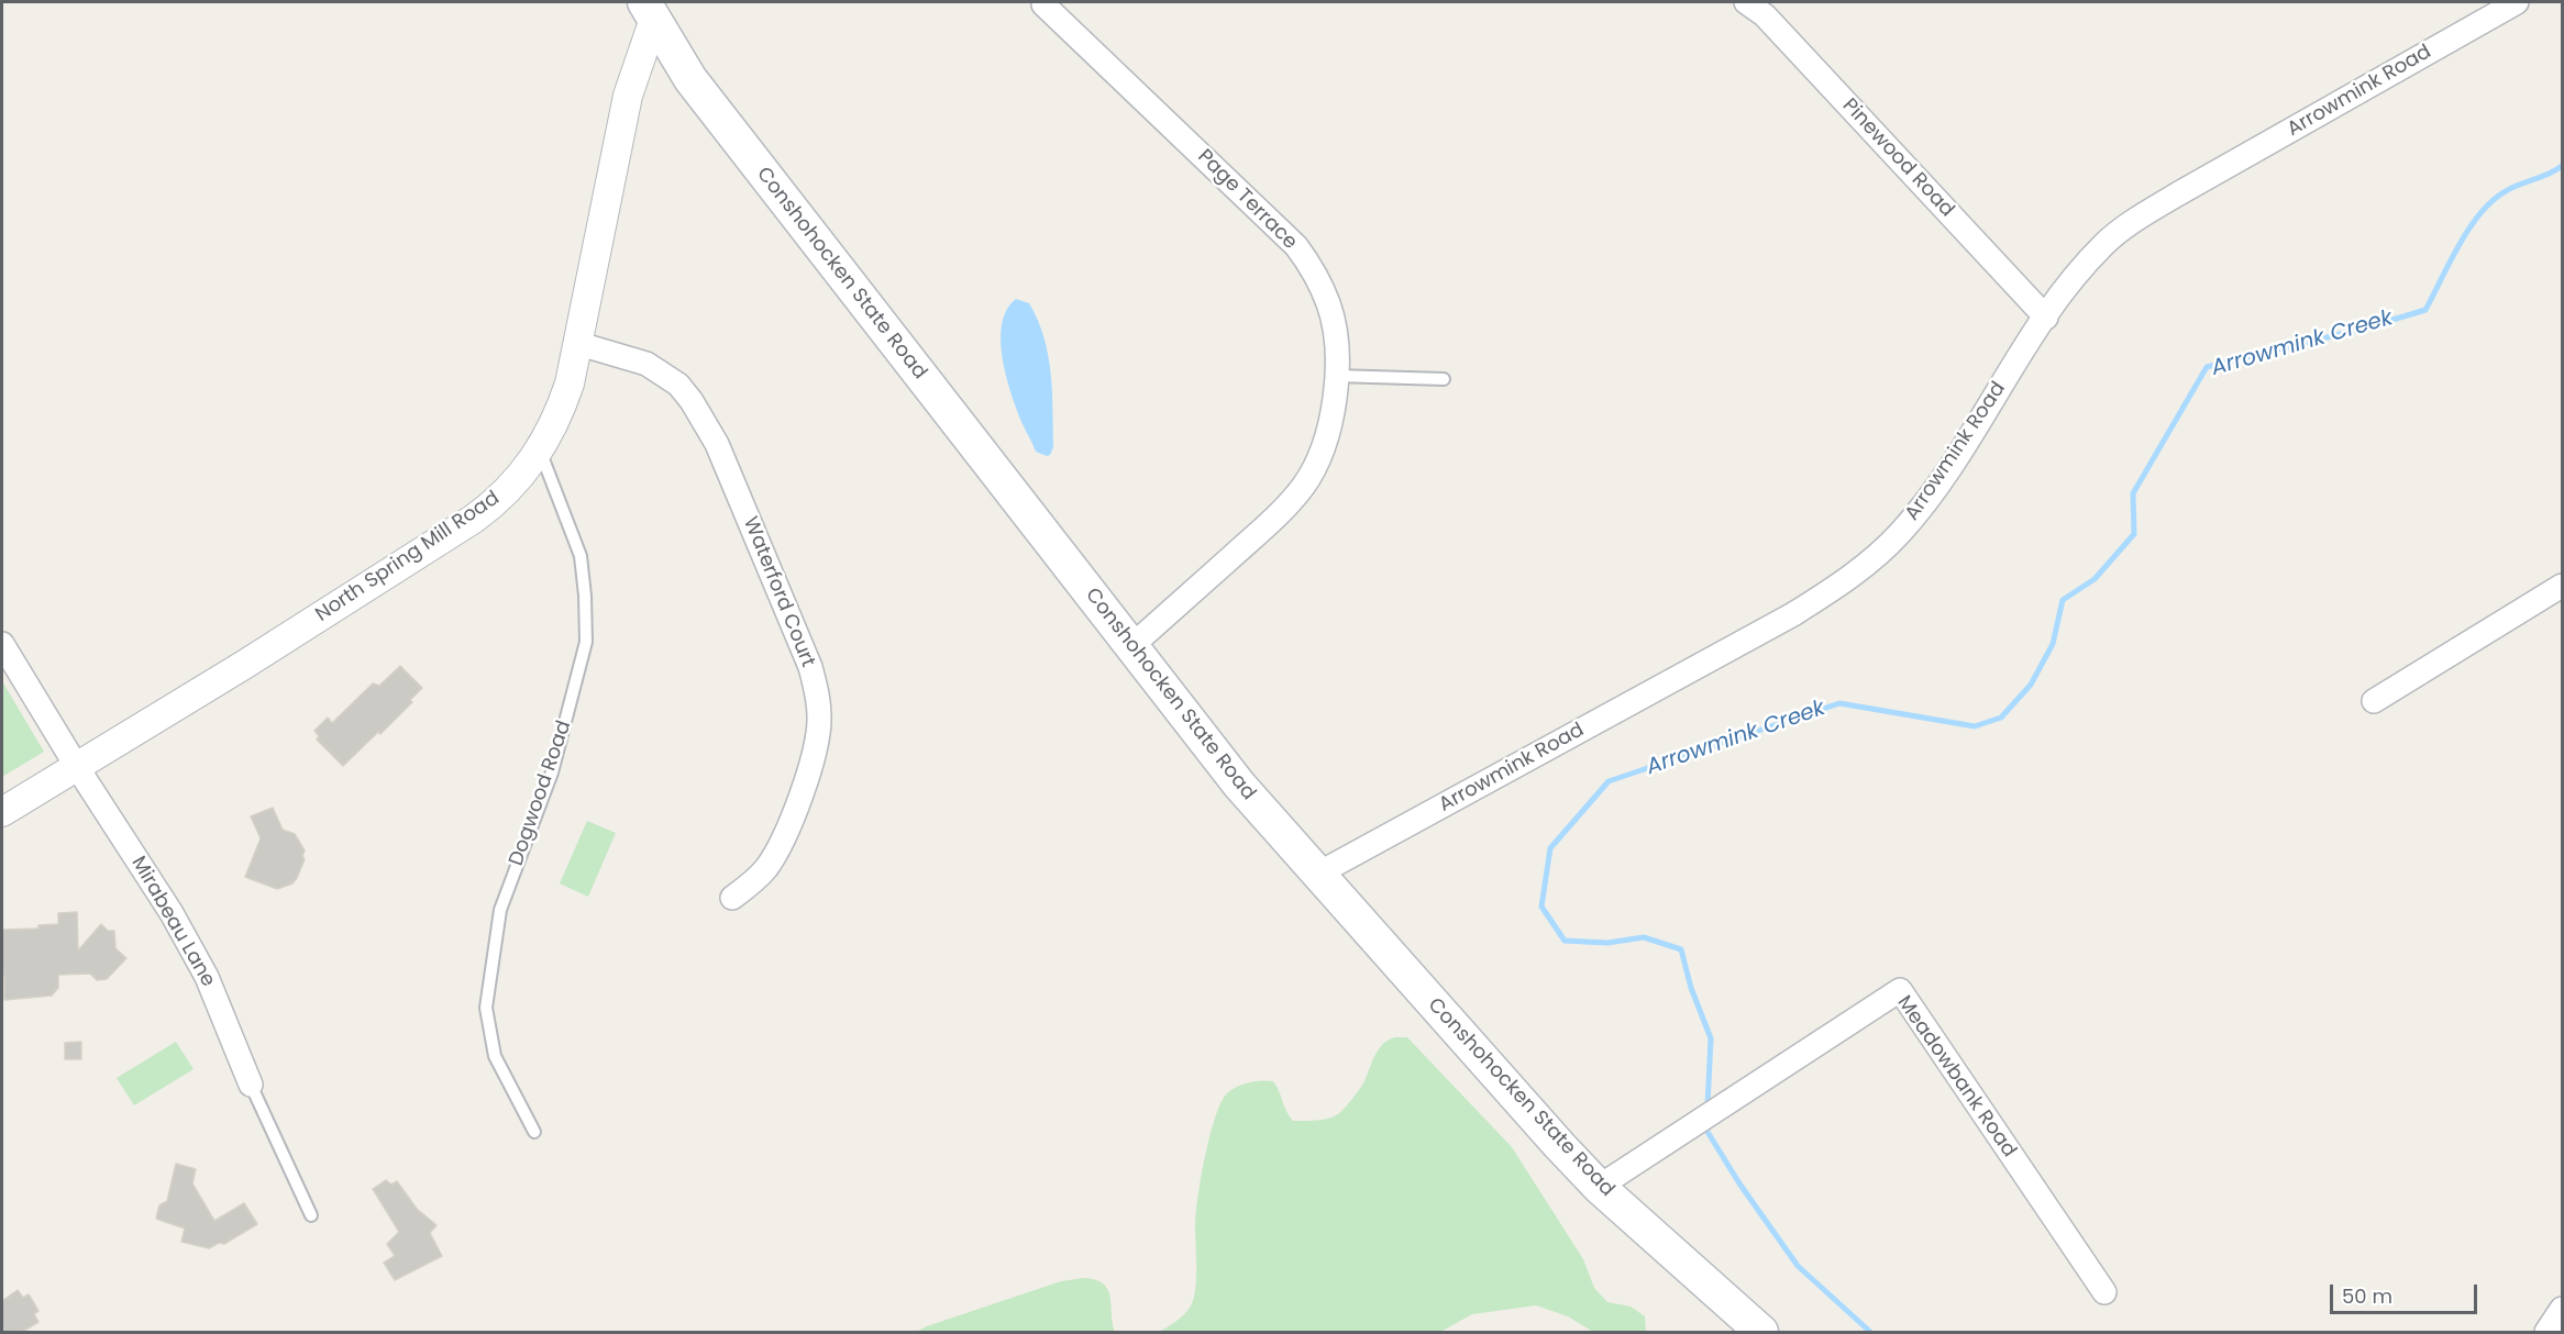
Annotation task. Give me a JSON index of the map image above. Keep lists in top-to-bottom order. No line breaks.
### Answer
{"streets":{"main road":["Conshohocken State Road"],"street":["Arrowmink Road","Pinewood Road","Page Terrace","North Spring Mill Road","Waterford Court","Mirabeau Lane","Meadowbank Road"],"lane":["Dogwood Road"]},"crossings":[["Arrowmink Road","Pinewood Road"],["Arrowmink Road","Conshohocken State Road"],["Page Terrace","Conshohocken State Road"],["Conshohocken State Road","North Spring Mill Road"],["Conshohocken State Road","Meadowbank Road"],["North Spring Mill Road","Waterford Court"],["North Spring Mill Road","Dogwood Road"],["North Spring Mill Road","Mirabeau Lane"]],"water":["Arrowmink Creek"],"scale_bar":"50 m"}
